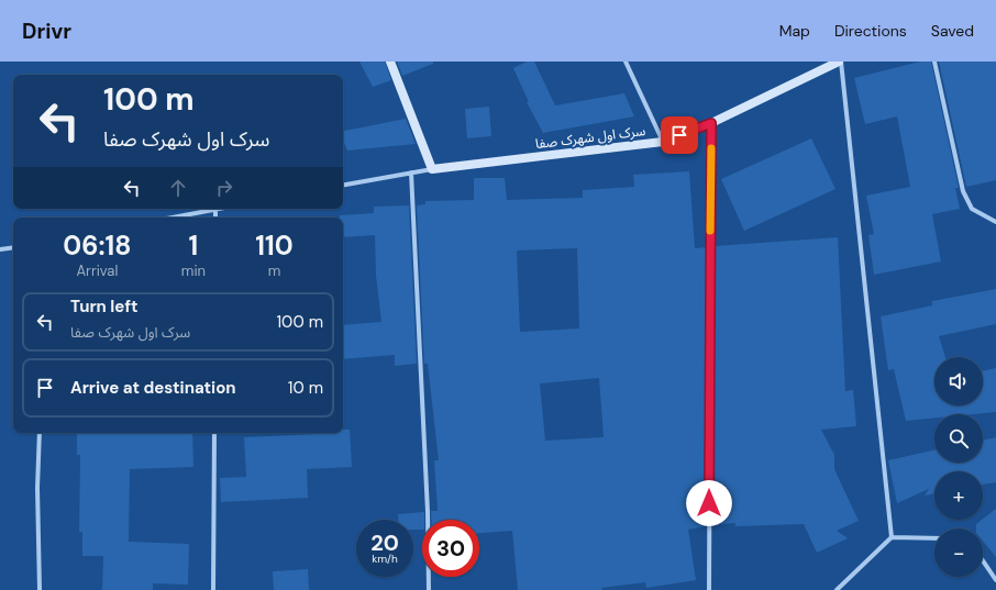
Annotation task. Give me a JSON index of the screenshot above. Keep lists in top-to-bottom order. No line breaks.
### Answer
{"streets":{"street":["سرک اول شهرک صفا"]},"page":{"header":"Drivr","nav":["Map","Directions","Saved"],"turn":["100 m","سرک اول شهرک صفا"],"eta":["06:18","Arrival","1","min","110","m"],"list":[{"name":"Turn left","note":"سرک اول شهرک صفا","value":"100 m"},{"name":"Arrive at destination","value":"10 m"}],"map_buttons":["+","−"],"speed":"20 km/h","limit":"30"}}
